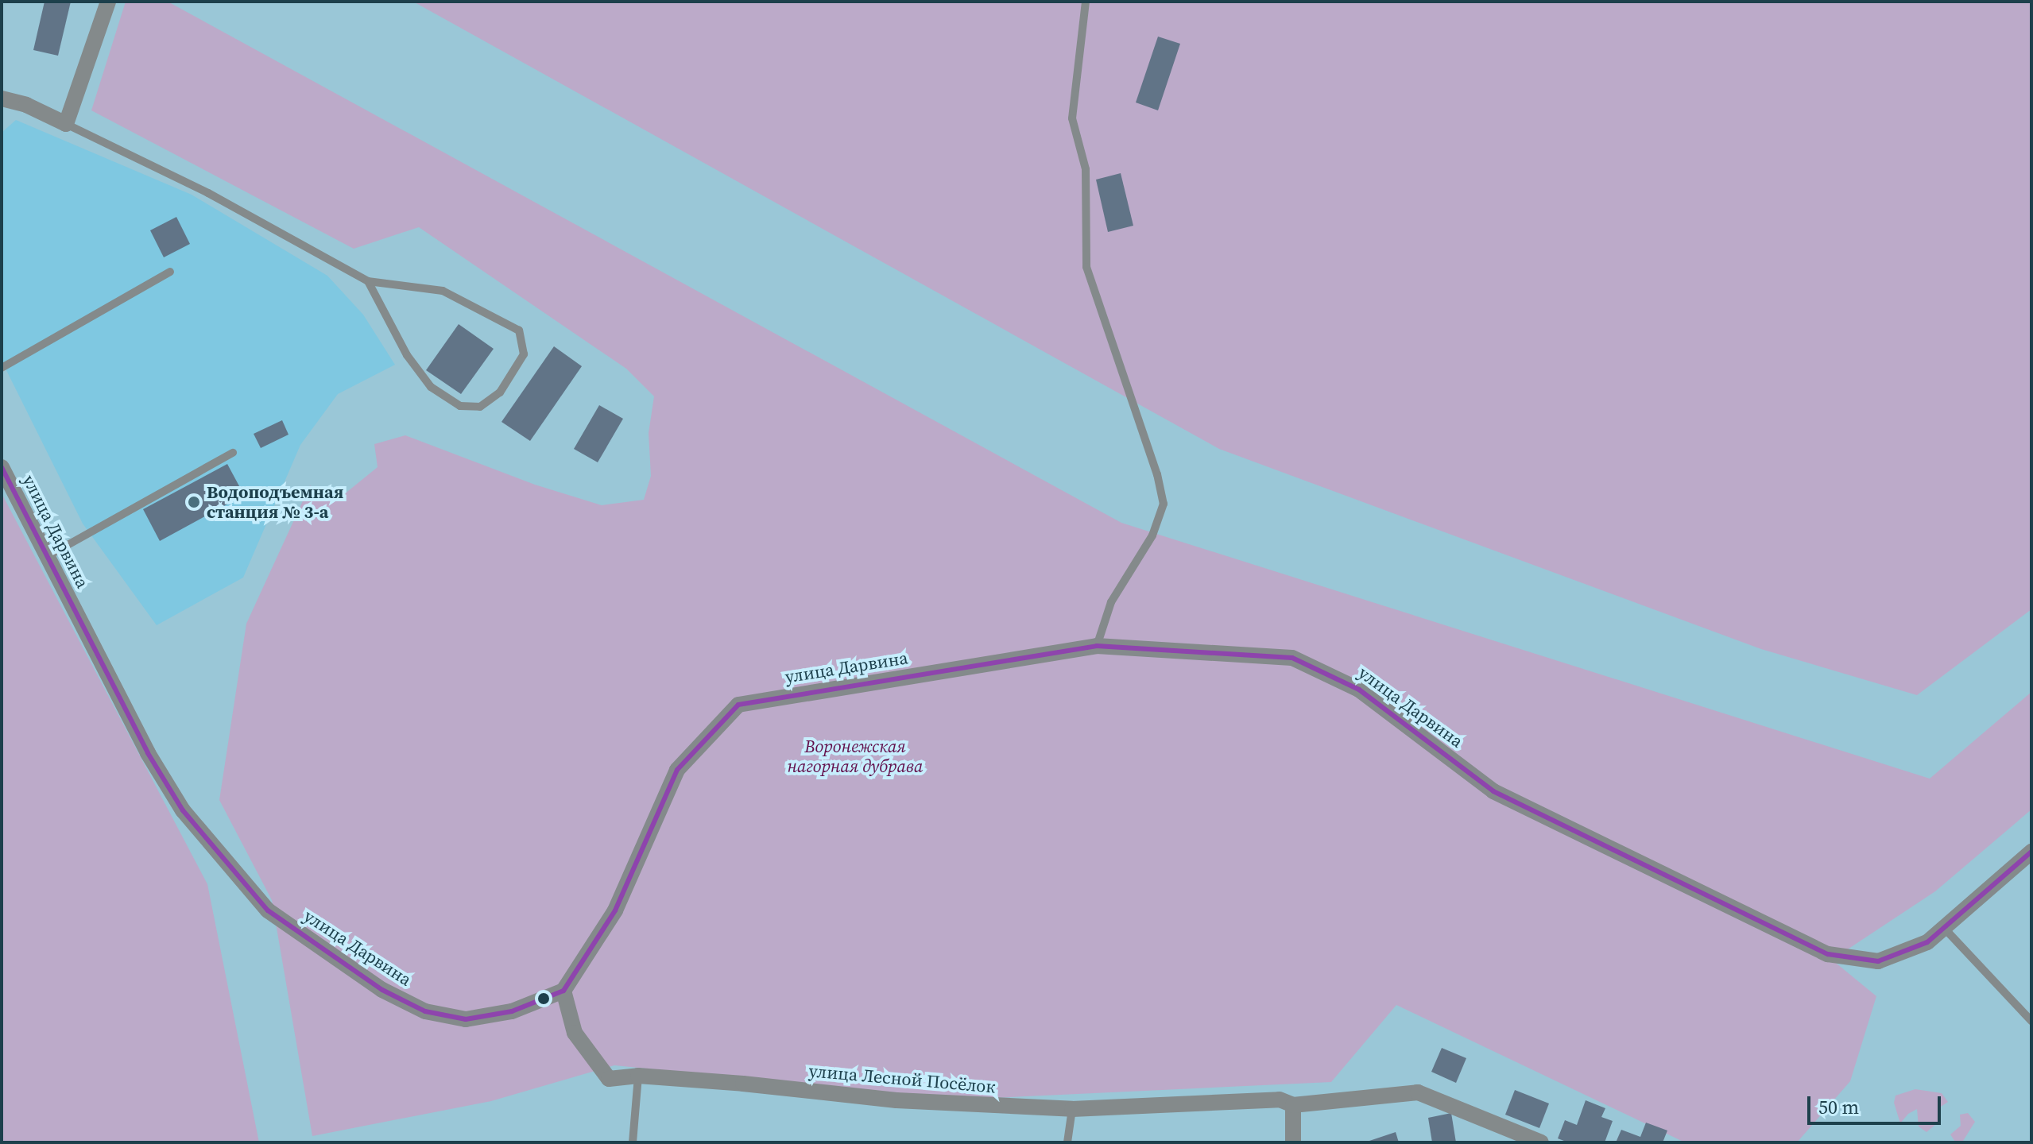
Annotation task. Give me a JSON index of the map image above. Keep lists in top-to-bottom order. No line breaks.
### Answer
{"streets":{"street":["улица Дарвина","улица Лесной Посёлок"]},"crossings":[["улица Дарвина","улица Лесной Посёлок"]],"parks":["Воронежская нагорная дубрава"],"places":["Водоподъемная станция № 3-а"],"scale_bar":"50 m"}
